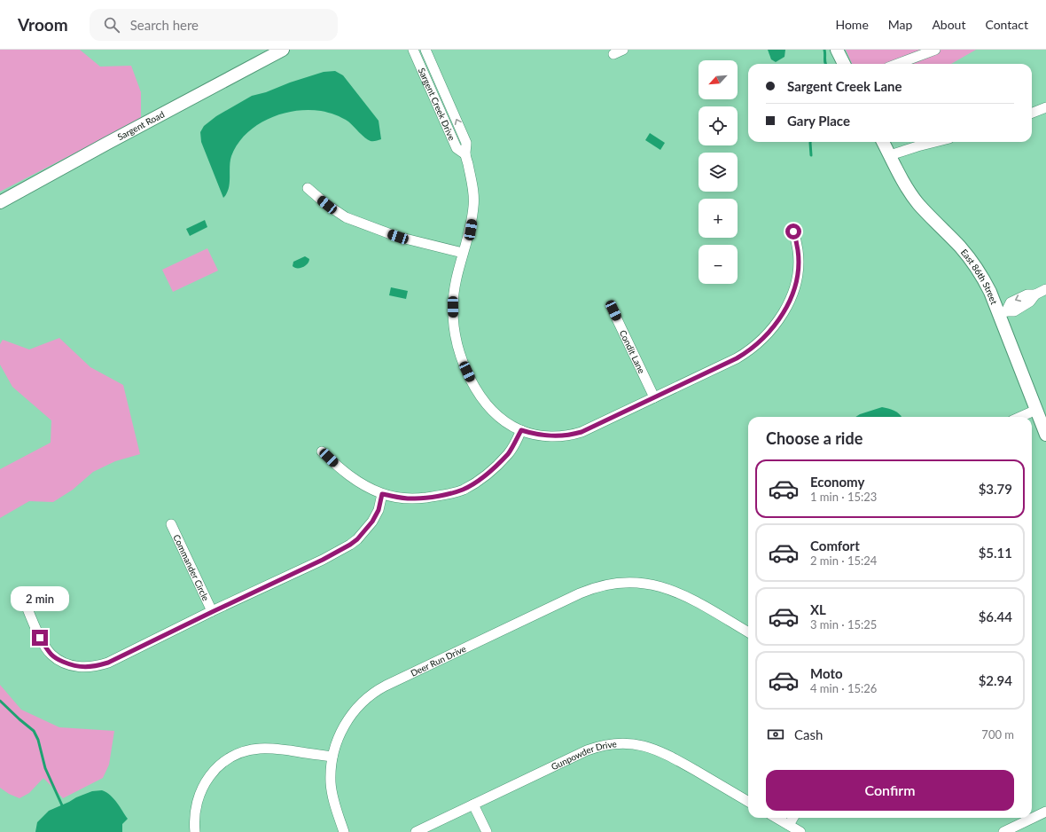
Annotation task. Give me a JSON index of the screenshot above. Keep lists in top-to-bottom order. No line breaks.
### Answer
{"streets":{"street":["Sargent Creek Drive","Sargent Road","East 86th Street","Condit Lane","Commander Circle","Deer Run Drive","Gunpowder Drive"]},"crossings":[["Sargent Creek Drive","Condit Lane"]],"north":"bottom left","page":{"header":"Vroom","search":"Search here","nav":["Home","Map","About","Contact"],"map_buttons":["+","−"],"banner":["Sargent Creek Lane","Gary Place"],"heading":"Choose a ride","list":[{"name":"Economy","note":"1 min · 15:23","value":"$3.79"},{"name":"Comfort","note":"2 min · 15:24","value":"$5.11"},{"name":"XL","note":"3 min · 15:25","value":"$6.44"},{"name":"Moto","note":"4 min · 15:26","value":"$2.94"}],"bubble":"2 min","pay":["Cash","700 m"],"buttons":"Confirm"}}
